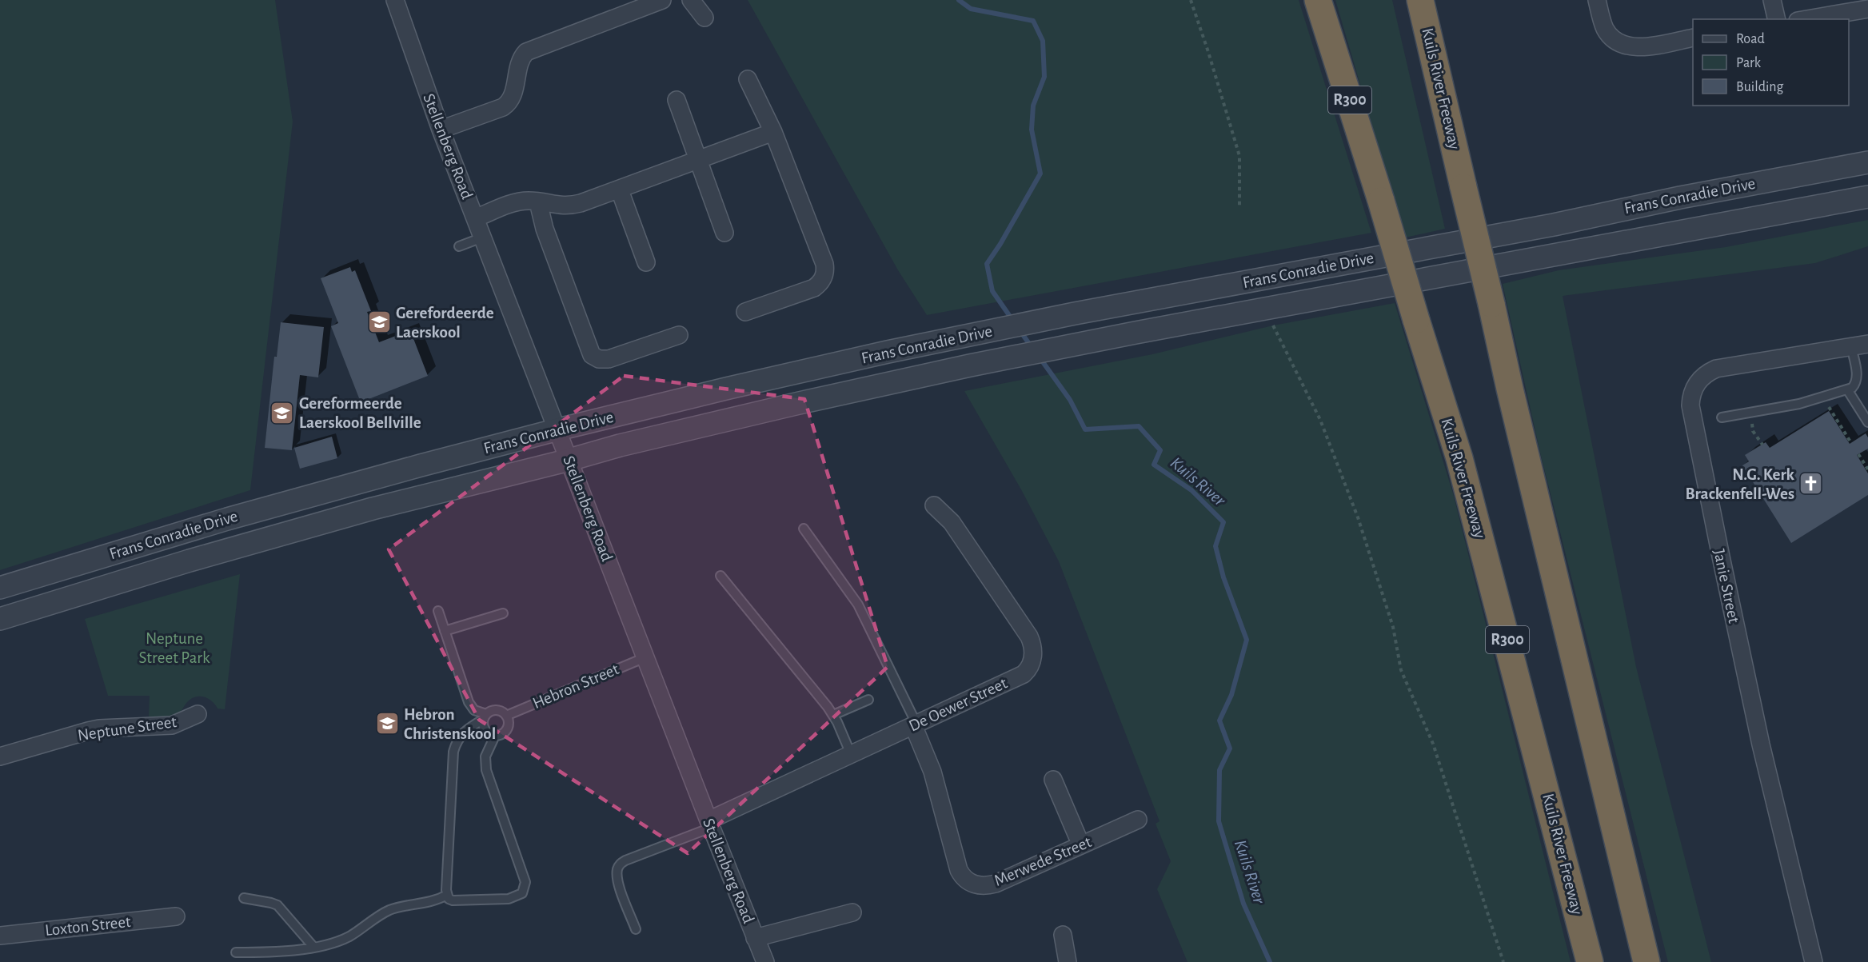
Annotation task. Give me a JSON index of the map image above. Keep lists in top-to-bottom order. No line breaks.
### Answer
{"streets":{"highway":["Kuils River Freeway","R300"],"street":["Stellenberg Road","Frans Conradie Drive","Janie Street","De Oewer Street","Neptune Street","Merwede Street","Loxton Street"],"lane":["Hebron Street"]},"crossings":[["Stellenberg Road","Frans Conradie Drive"],["Stellenberg Road","Hebron Street"],["Stellenberg Road","De Oewer Street"],["De Oewer Street","Merwede Street"]],"water":["Kuils River"],"parks":["Neptune Street Park"],"places":{"school or university":["Gerefordeerde Laerskool","Gereformeerde Laerskool Bellville","Hebron Christenskool"],"church":["N.G. Kerk Brackenfell-Wes"]},"legend":["Road","Park","Building"]}
